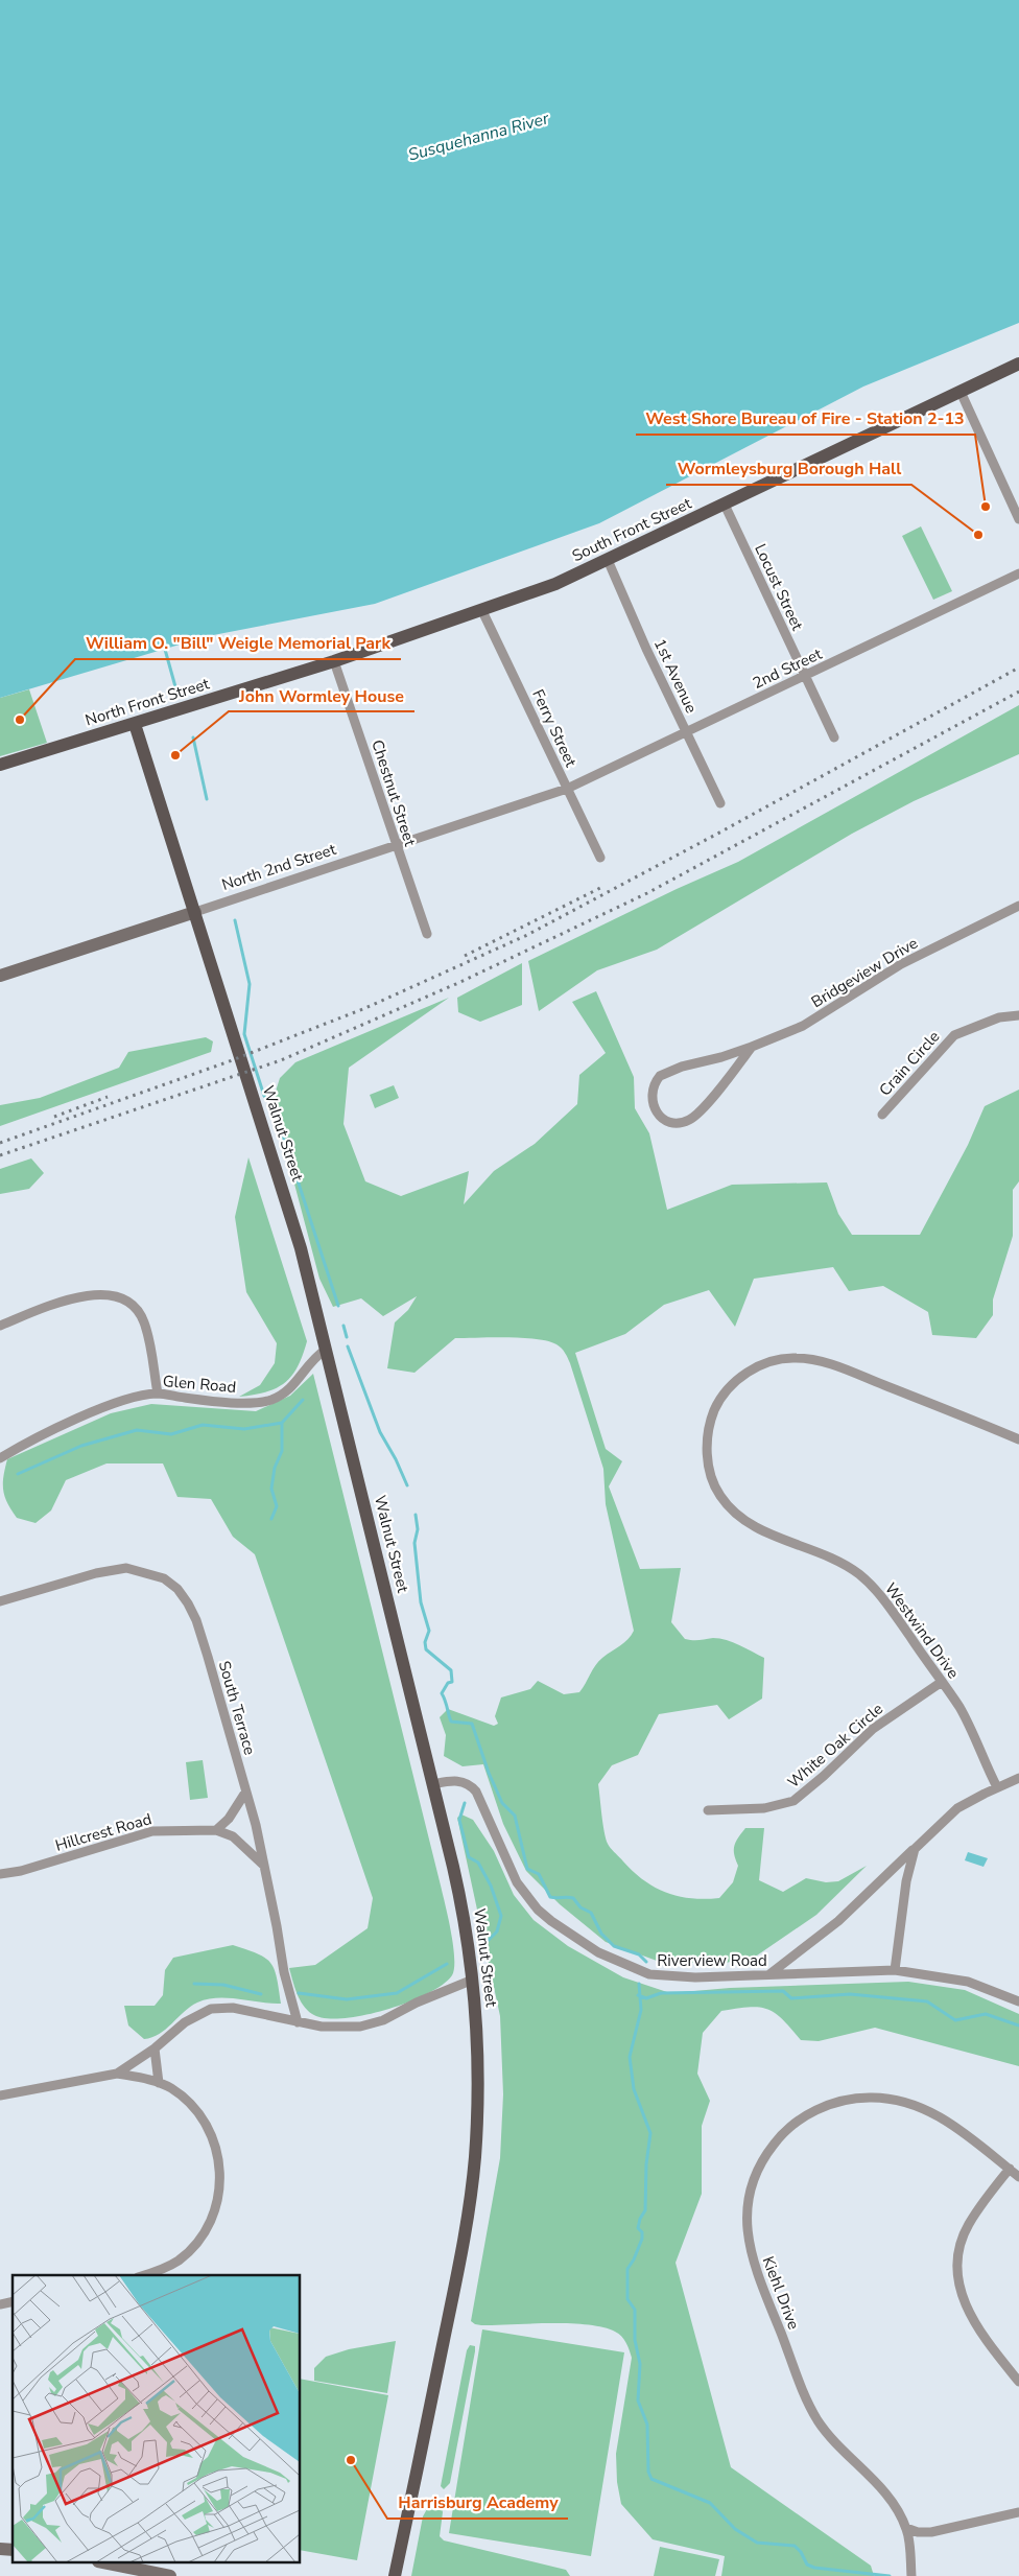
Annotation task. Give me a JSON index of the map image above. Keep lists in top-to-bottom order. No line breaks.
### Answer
{"streets":{"main road":["South Front Street","North Front Street","Walnut Street"],"street":["Locust Street","2nd Street","1st Avenue","Ferry Street","Chestnut Street","North 2nd Street","Bridgeview Drive","Crain Circle","Glen Road","Westwind Drive","South Terrace","White Oak Circle","Hillcrest Road","Riverview Road","Kiehl Drive"]},"crossings":[["South Front Street","Locust Street"],["South Front Street","1st Avenue"],["South Front Street","North Front Street"],["South Front Street","Ferry Street"],["Locust Street","2nd Street"],["2nd Street","1st Avenue"],["2nd Street","Ferry Street"],["2nd Street","North 2nd Street"],["North Front Street","Ferry Street"],["North Front Street","Chestnut Street"],["North Front Street","Walnut Street"],["Ferry Street","North 2nd Street"],["Chestnut Street","North 2nd Street"],["North 2nd Street","Walnut Street"],["Walnut Street","Glen Road"],["Walnut Street","Riverview Road"],["Westwind Drive","White Oak Circle"],["South Terrace","Hillcrest Road"]],"water":["Susquehanna River"],"places":["West Shore Bureau of Fire - Station 2-13","Wormleysburg Borough Hall","William O. \"Bill\" Weigle Memorial Park","John Wormley House","Harrisburg Academy"]}
